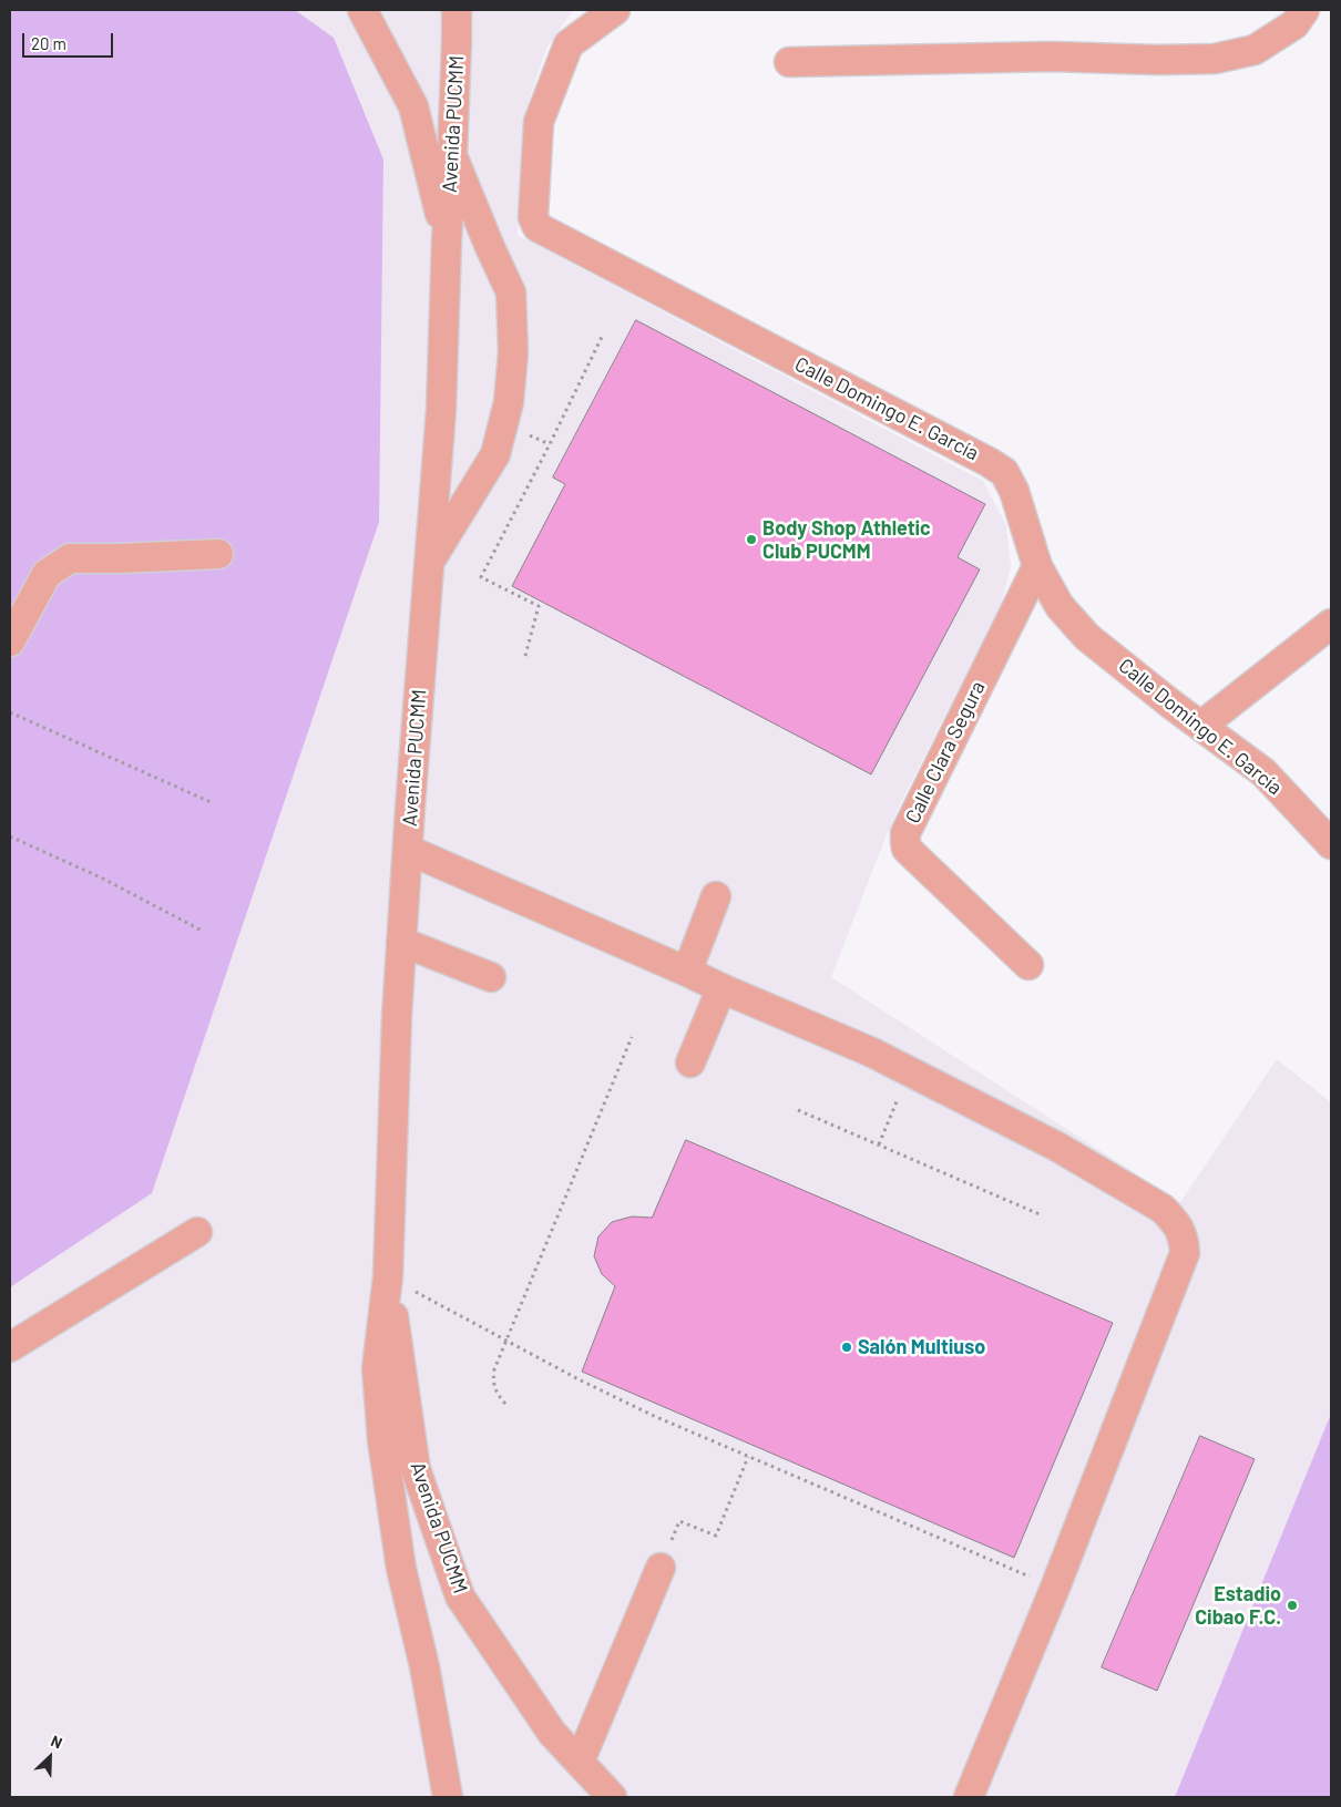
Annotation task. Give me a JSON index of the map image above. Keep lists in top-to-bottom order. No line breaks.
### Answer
{"streets":{"street":["Avenida PUCMM","Calle Domingo E. García","Calle Clara Segura"]},"crossings":[["Calle Domingo E. García","Calle Clara Segura"]],"places":["Body Shop Athletic Club PUCMM","Salón Multiuso","Estadio Cibao F.C."],"scale_bar":"20 m","north":"top right"}
